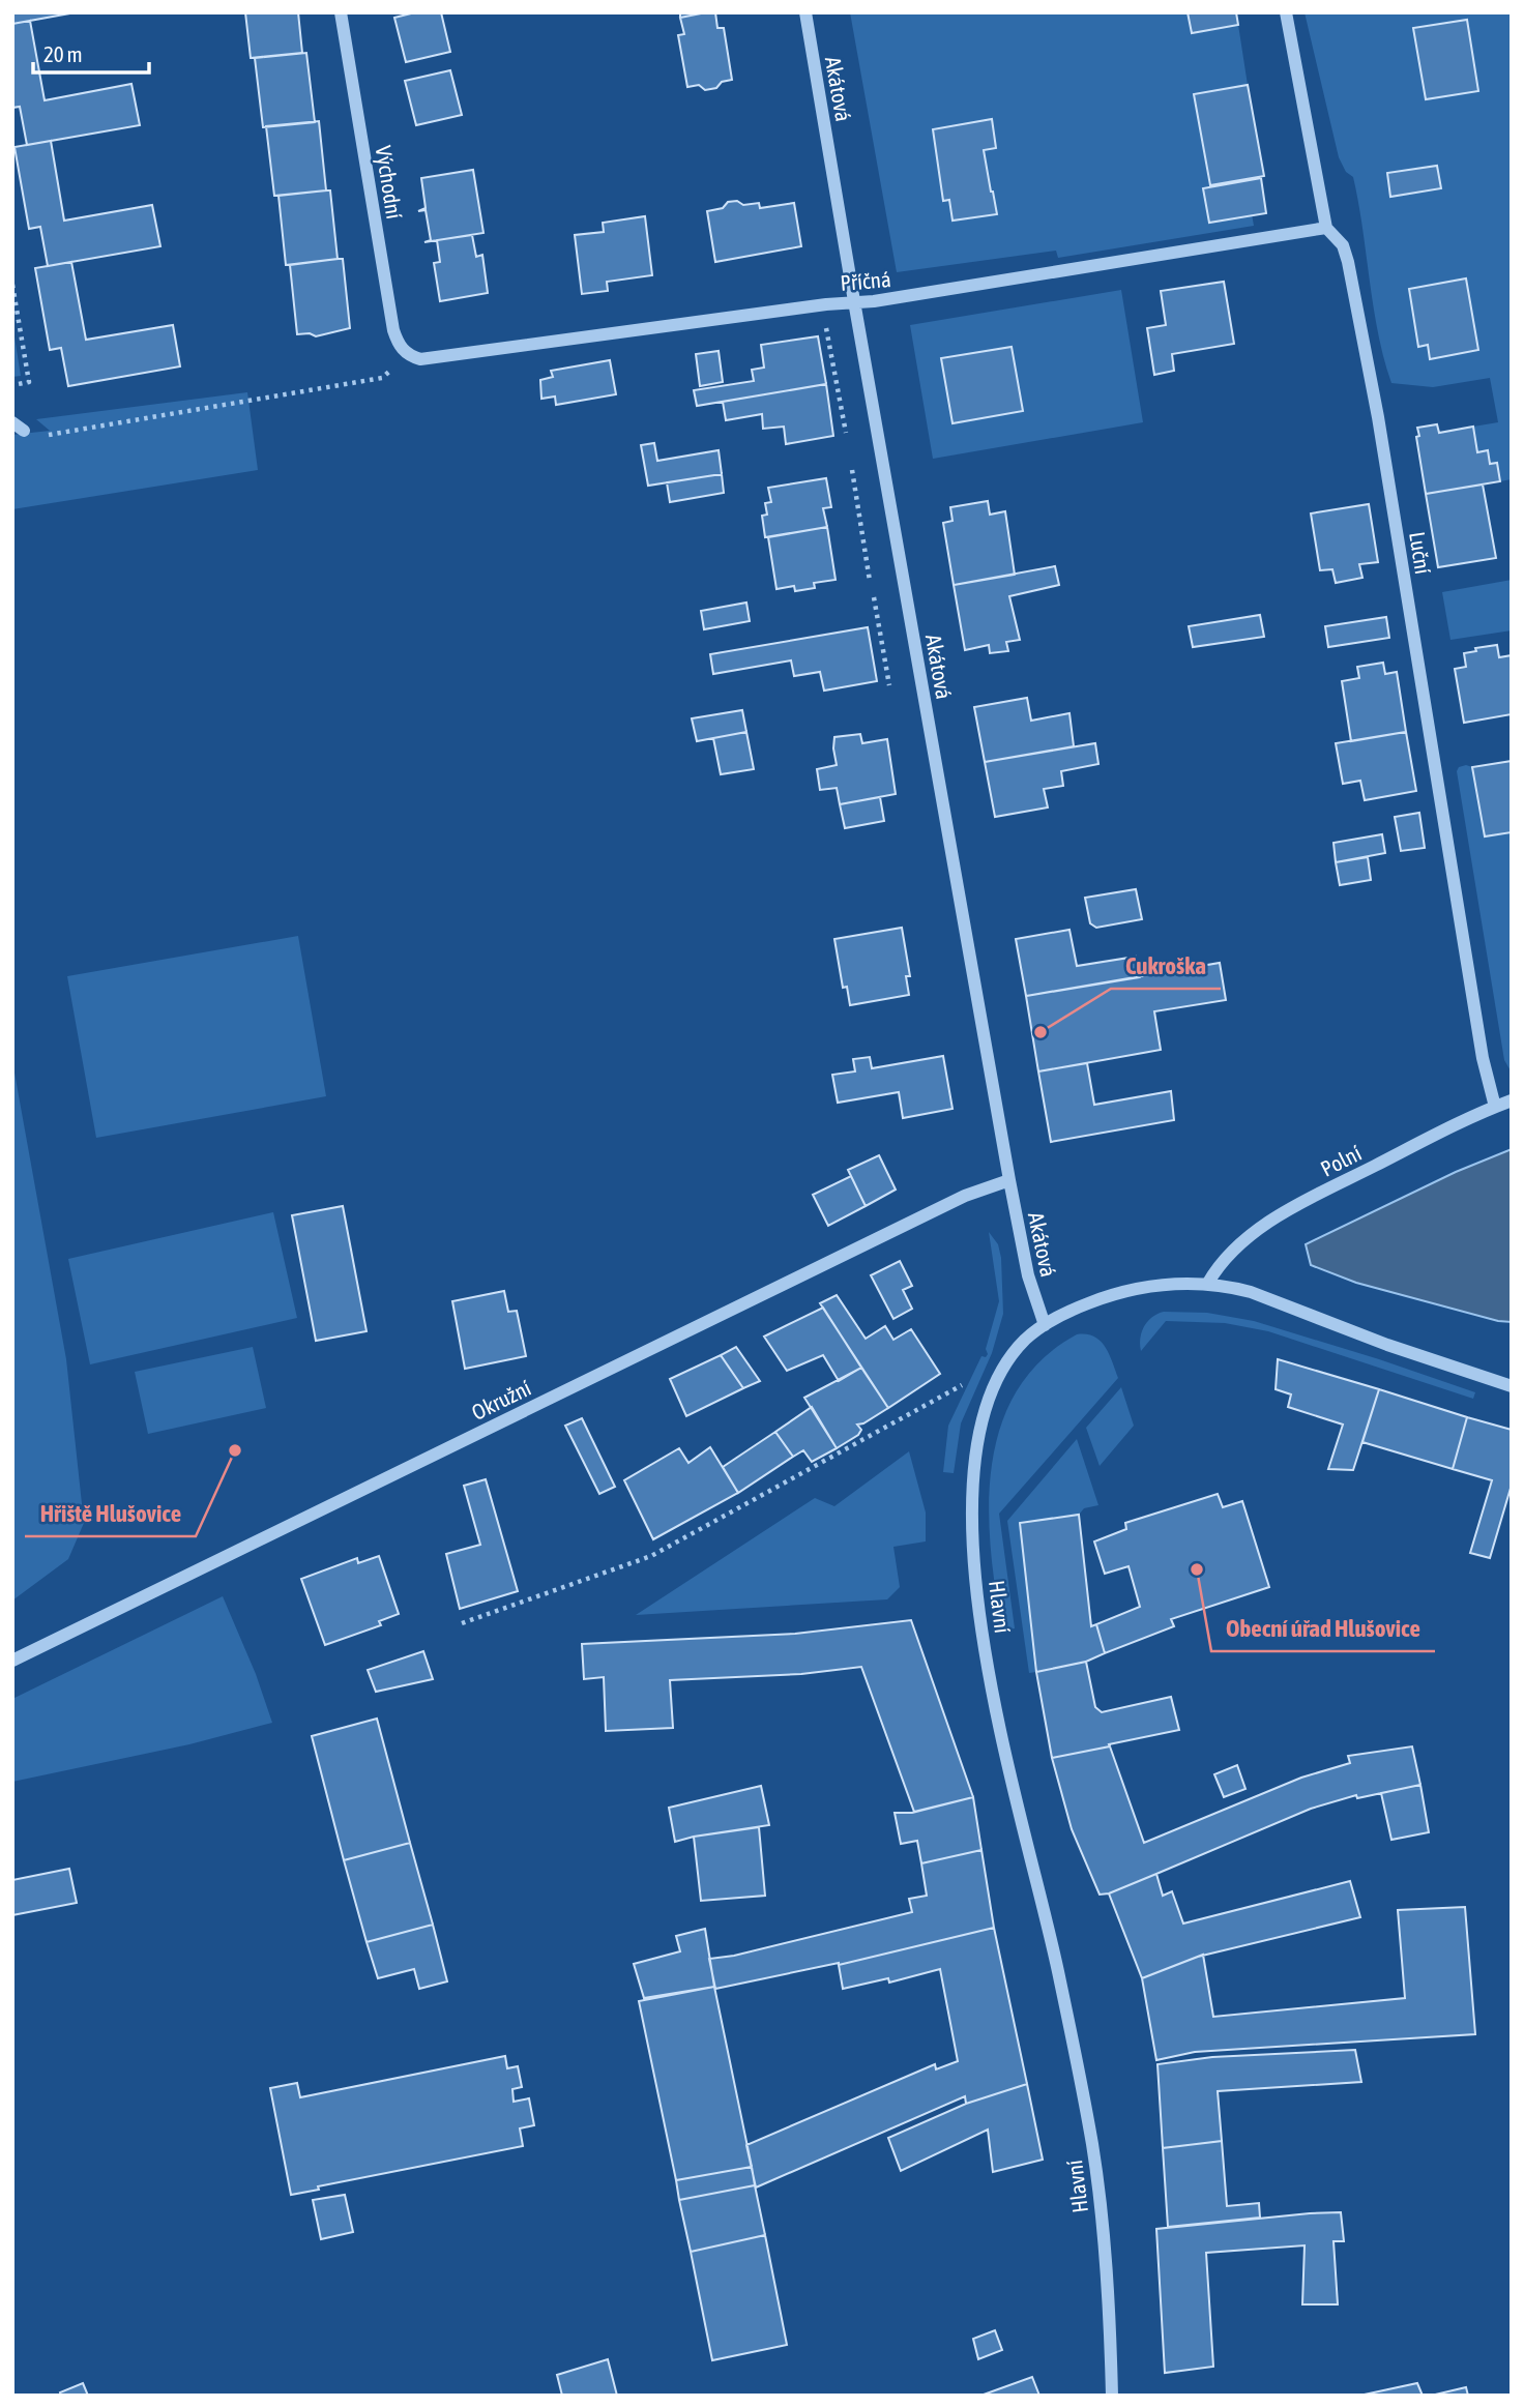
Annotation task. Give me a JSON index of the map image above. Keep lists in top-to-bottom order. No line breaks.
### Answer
{"streets":{"street":["Akátová","Východní","Příčná","Luční","Polní","Okružní","Hlavní"]},"crossings":[["Akátová","Příčná"],["Akátová","Okružní"],["Akátová","Hlavní"],["Východní","Příčná"],["Příčná","Luční"],["Luční","Polní"],["Polní","Hlavní"]],"places":["Cukroška","Hřiště Hlušovice","Obecní úřad Hlušovice"],"scale_bar":"20 m"}
